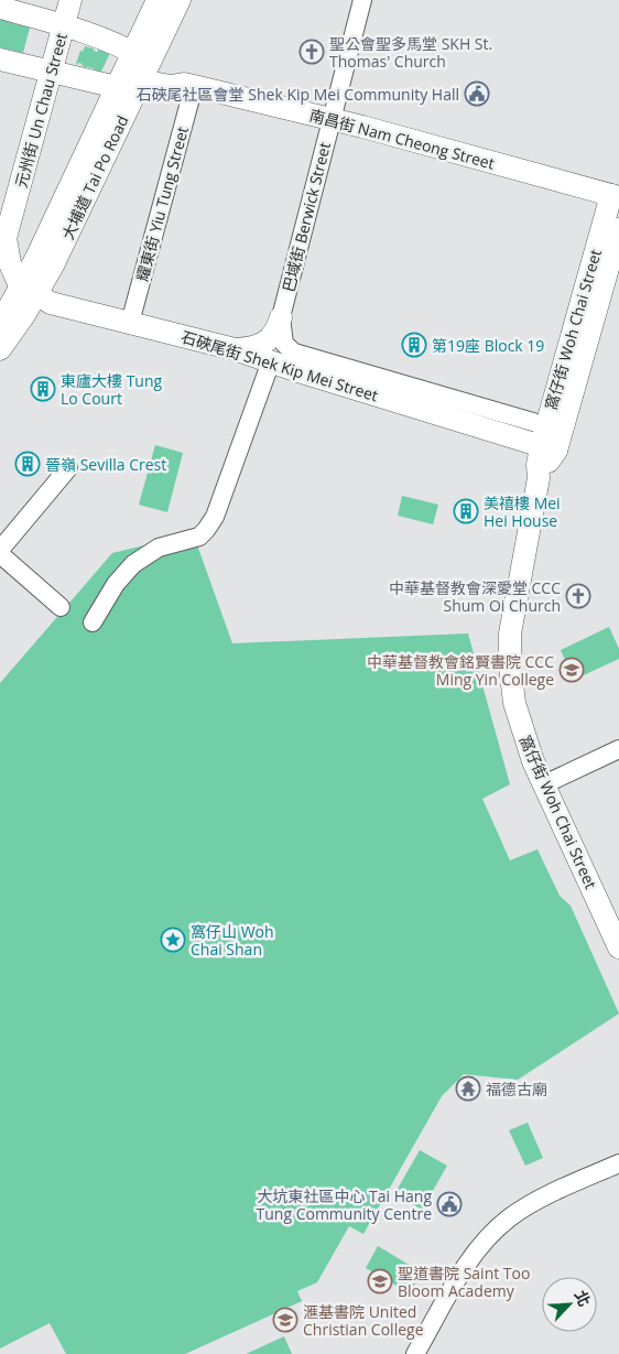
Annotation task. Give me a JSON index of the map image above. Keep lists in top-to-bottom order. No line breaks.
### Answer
{"streets":{"main road":["元州街 Un Chau Street","南昌街 Nam Cheong Street","大埔道 Tai Po Road","窩仔街 Woh Chai Street","石硤尾街 Shek Kip Mei Street"],"street":["耀東街 Yiu Tung Street","巴域街 Berwick Street"]},"crossings":[["元州街 Un Chau Street","南昌街 Nam Cheong Street"],["南昌街 Nam Cheong Street","大埔道 Tai Po Road"],["南昌街 Nam Cheong Street","耀東街 Yiu Tung Street"],["南昌街 Nam Cheong Street","巴域街 Berwick Street"],["南昌街 Nam Cheong Street","窩仔街 Woh Chai Street"],["大埔道 Tai Po Road","石硤尾街 Shek Kip Mei Street"],["耀東街 Yiu Tung Street","石硤尾街 Shek Kip Mei Street"],["巴域街 Berwick Street","石硤尾街 Shek Kip Mei Street"],["窩仔街 Woh Chai Street","石硤尾街 Shek Kip Mei Street"]],"places":{"church":["聖公會聖多馬堂 SKH St. Thomas' Church","中華基督教會深愛堂 CCC Shum Oi Church"],"public building":["石硤尾社區會堂 Shek Kip Mei Community Hall","大坑東社區中心 Tai Hang Tung Community Centre"],"building":["第19座 Block 19","東廬大樓 Tung Lo Court","晉嶺 Sevilla Crest","美禧樓 Mei Hei House"],"school or university":["中華基督教會銘賢書院 CCC Ming Yin College","聖道書院 Saint Too Bloom Academy","滙基書院 United Christian College"],"place":["窩仔山 Woh Chai Shan"],"temple":["福德古廟"]},"north":"top right"}
